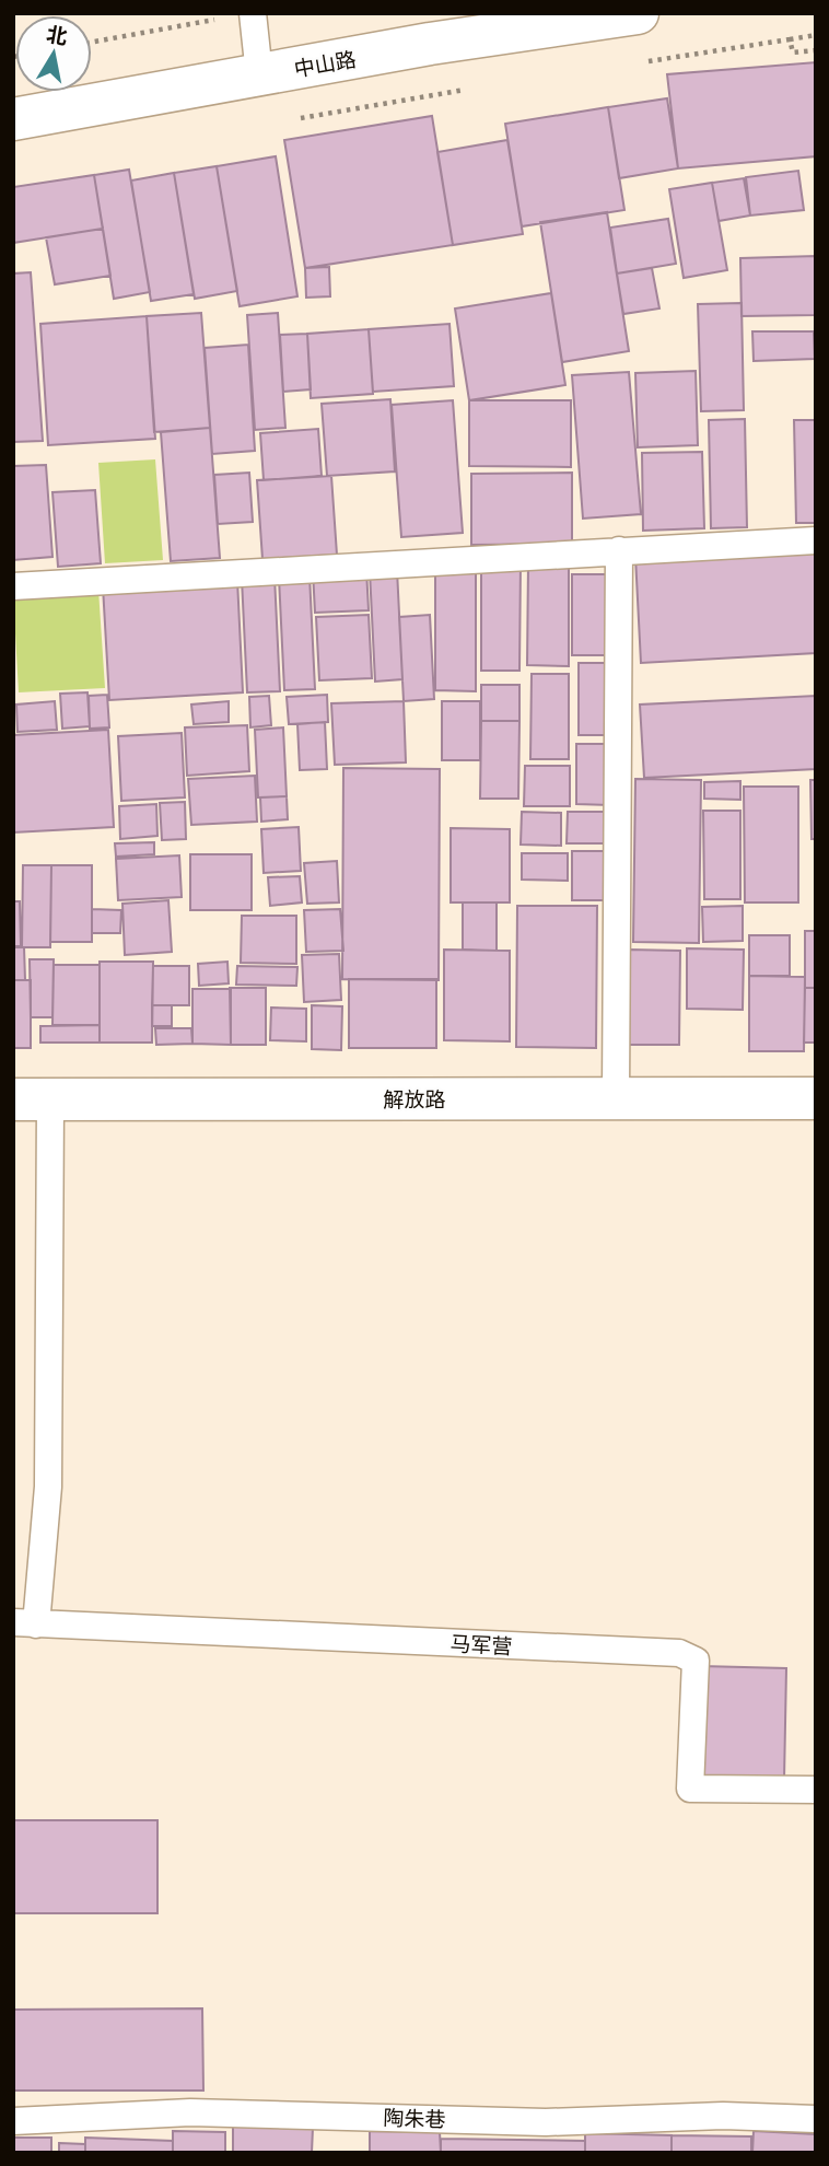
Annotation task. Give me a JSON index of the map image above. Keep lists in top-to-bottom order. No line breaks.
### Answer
{"streets":{"street":["中山路","解放路"],"lane":["马军营","陶朱巷"]},"north":"top"}
